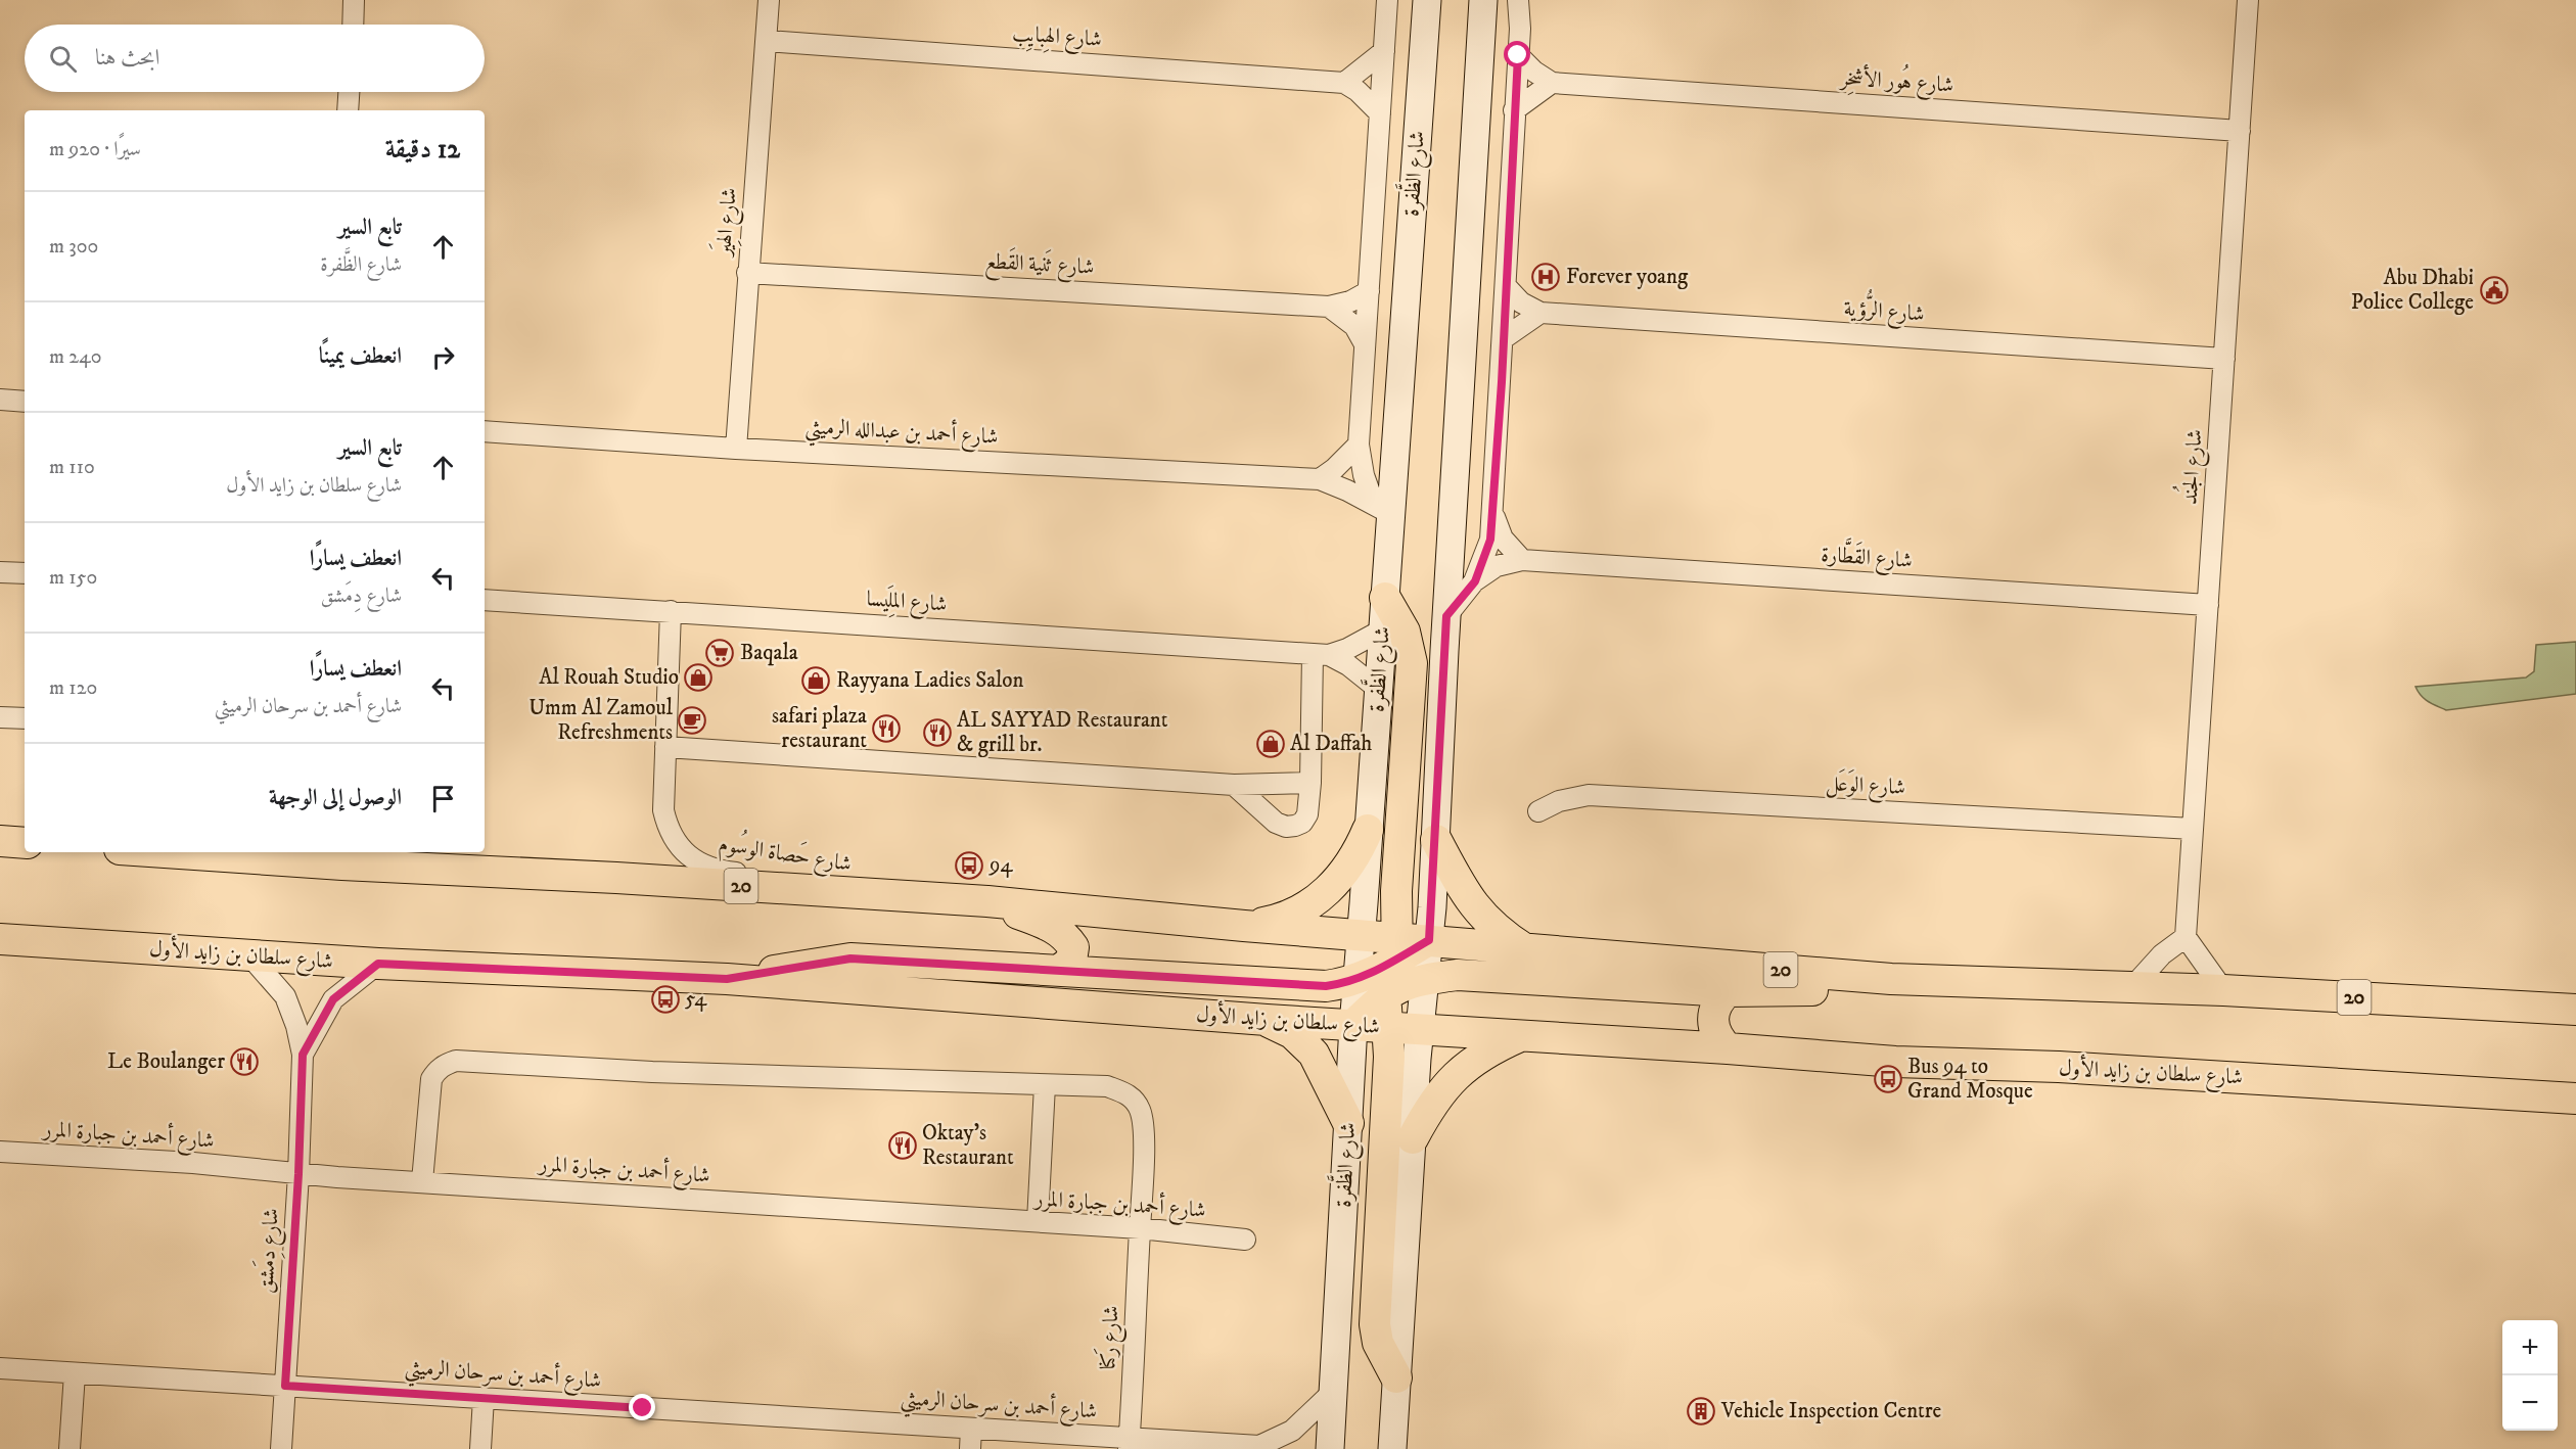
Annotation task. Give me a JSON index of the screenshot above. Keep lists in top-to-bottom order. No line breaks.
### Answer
{"streets":{"main road":["شارع الظَّفرة","20","شارع سلطان بن زايد الأول"],"street":["شارع الهِبايِب","شارع هُور الأشخِر","شارع الهِيَر","شارع ثَنية القَطع","شارع الرُّؤية","شارع أحمد بن عبدالله الرميثي","شارع الجُند","شارع القَطَّارة","شارع المِلَيسا","شارع الوَعَل","شارع حَصاة الوسُوم","شارع أحمد بن جبارة المرر","شارع دِمَشق","شارع رَكنا","شارع أحمد بن سرحان الرميثي"]},"crossings":[["شارع الهِبايِب","شارع الهِيَر"],["شارع هُور الأشخِر","شارع الجُند"],["شارع الظَّفرة","شارع أحمد بن عبدالله الرميثي"],["شارع الظَّفرة","شارع المِلَيسا"],["شارع الظَّفرة","20"],["شارع الظَّفرة","شارع سلطان بن زايد الأول"],["شارع الظَّفرة","شارع أحمد بن سرحان الرميثي"],["شارع الهِيَر","شارع ثَنية القَطع"],["شارع الهِيَر","شارع أحمد بن عبدالله الرميثي"],["شارع الرُّؤية","شارع الجُند"],["شارع الجُند","شارع القَطَّارة"],["شارع الجُند","شارع الوَعَل"],["شارع المِلَيسا","شارع حَصاة الوسُوم"],["شارع حَصاة الوسُوم","20"],["شارع سلطان بن زايد الأول","شارع دِمَشق"],["شارع أحمد بن جبارة المرر","شارع دِمَشق"],["شارع أحمد بن جبارة المرر","شارع رَكنا"],["شارع دِمَشق","شارع أحمد بن سرحان الرميثي"],["شارع رَكنا","شارع أحمد بن سرحان الرميثي"]],"places":{"hospital":["Forever yoang"],"public building":["Abu Dhabi Police College"],"supermarket":["Baqala"],"shop":["Al Rouah Studio","Rayyana Ladies Salon","Al Daffah"],"cafe":["Umm Al Zamoul Refreshments"],"restaurant":["safari plaza restaurant","AL SAYYAD Restaurant & grill br.","Le Boulanger","Oktay's Restaurant"],"bus stop":["94","54","Bus 94 to Grand Mosque"],"building":["Vehicle Inspection Centre"]},"page":{"search":"ابحث هنا","heading":["12 دقيقة","سيرًا · 920 m"],"list":[["تابع السير","شارع الظَّفرة","300 m"],["انعطف يمينًا","240 m"],["تابع السير","شارع سلطان بن زايد الأول","110 m"],["انعطف يسارًا","شارع دِمَشق","150 m"],["انعطف يسارًا","شارع أحمد بن سرحان الرميثي","120 m"],"الوصول إلى الوجهة"],"map_buttons":["+","−"]}}
